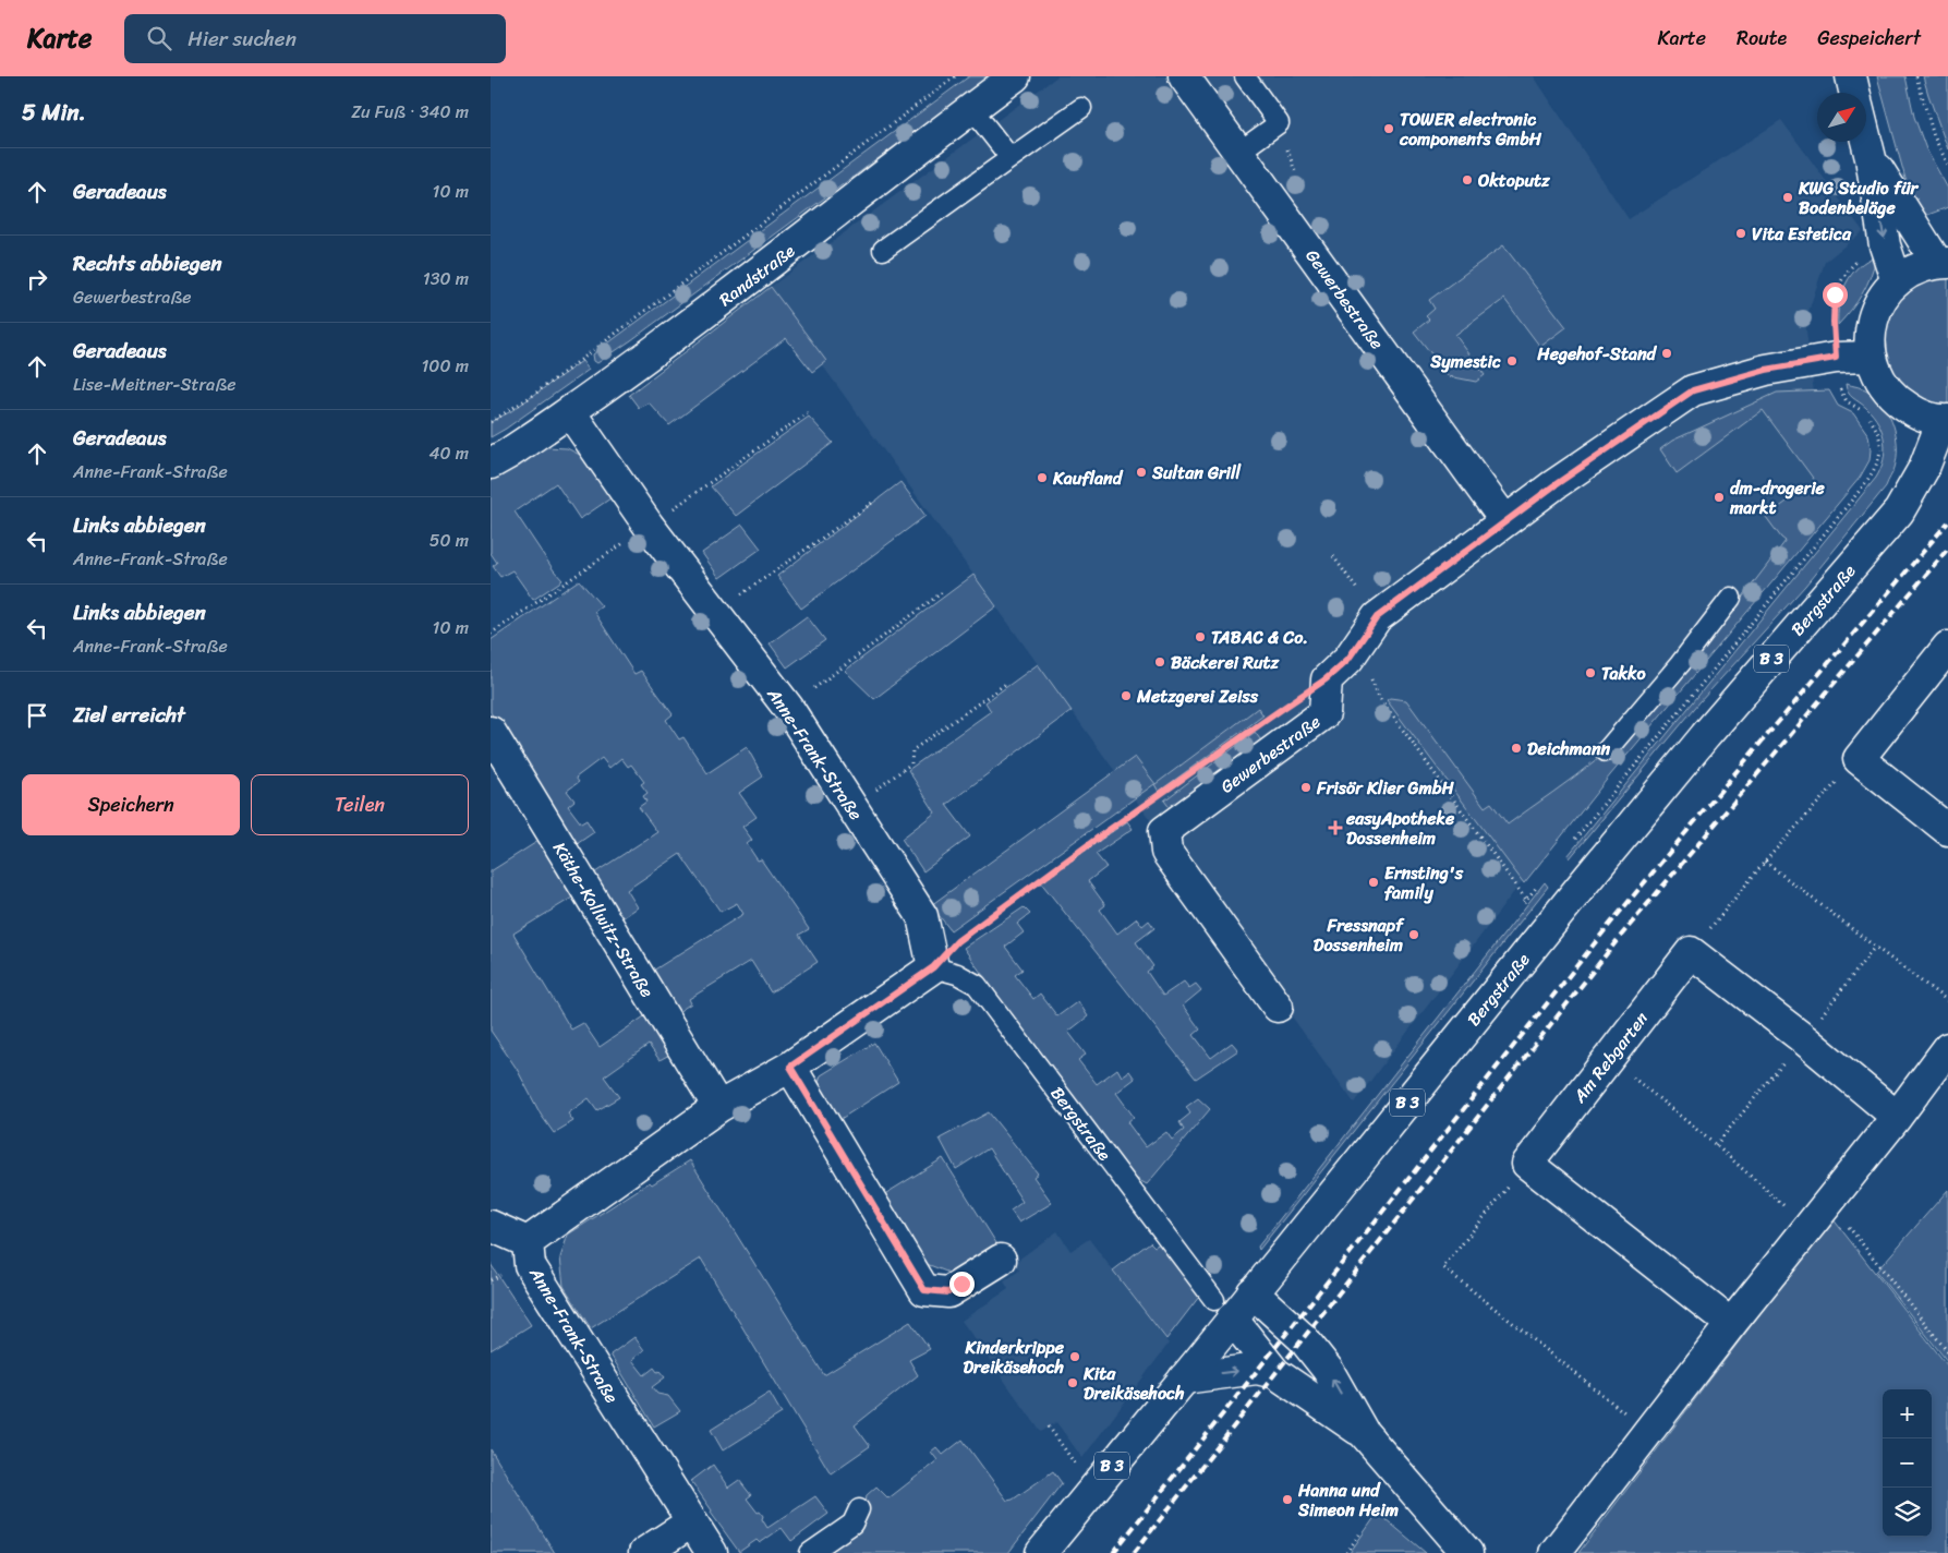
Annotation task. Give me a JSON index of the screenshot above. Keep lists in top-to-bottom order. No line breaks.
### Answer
{"streets":{"street":["Randstraße","Gewerbestraße","Bergstraße","B 3","Anne-Frank-Straße","Käthe-Kollwitz-Straße","Am Rebgarten"]},"crossings":[["Randstraße","Anne-Frank-Straße"],["Gewerbestraße","B 3"],["Bergstraße","B 3"],["Bergstraße","Anne-Frank-Straße"],["Anne-Frank-Straße","Käthe-Kollwitz-Straße"]],"places":{"other":["TOWER electronic components GmbH","Oktoputz","KWG Studio für Bodenbeläge","Vita Estetica","Hegehof-Stand","Symestic","Sultan Grill","Kaufland","dm-drogerie markt","TABAC & Co.","Bäckerei Rutz","Takko","Metzgerei Zeiss","Deichmann","Frisör Klier GmbH","Ernsting's family","Fressnapf Dossenheim","Kinderkrippe Dreikäsehoch","Kita Dreikäsehoch","Hanna und Simeon Heim"],"health":["easyApotheke Dossenheim"]},"north":"top right","page":{"header":"Karte","search":"Hier suchen","nav":["Karte","Route","Gespeichert"],"heading":["5 Min.","Zu Fuß · 340 m"],"list":[["Geradeaus","10 m"],["Rechts abbiegen","Gewerbestraße","130 m"],["Geradeaus","Lise-Meitner-Straße","100 m"],["Geradeaus","Anne-Frank-Straße","40 m"],["Links abbiegen","Anne-Frank-Straße","50 m"],["Links abbiegen","Anne-Frank-Straße","10 m"],"Ziel erreicht"],"buttons":["Speichern","Teilen"],"map_buttons":["+","−"]}}
